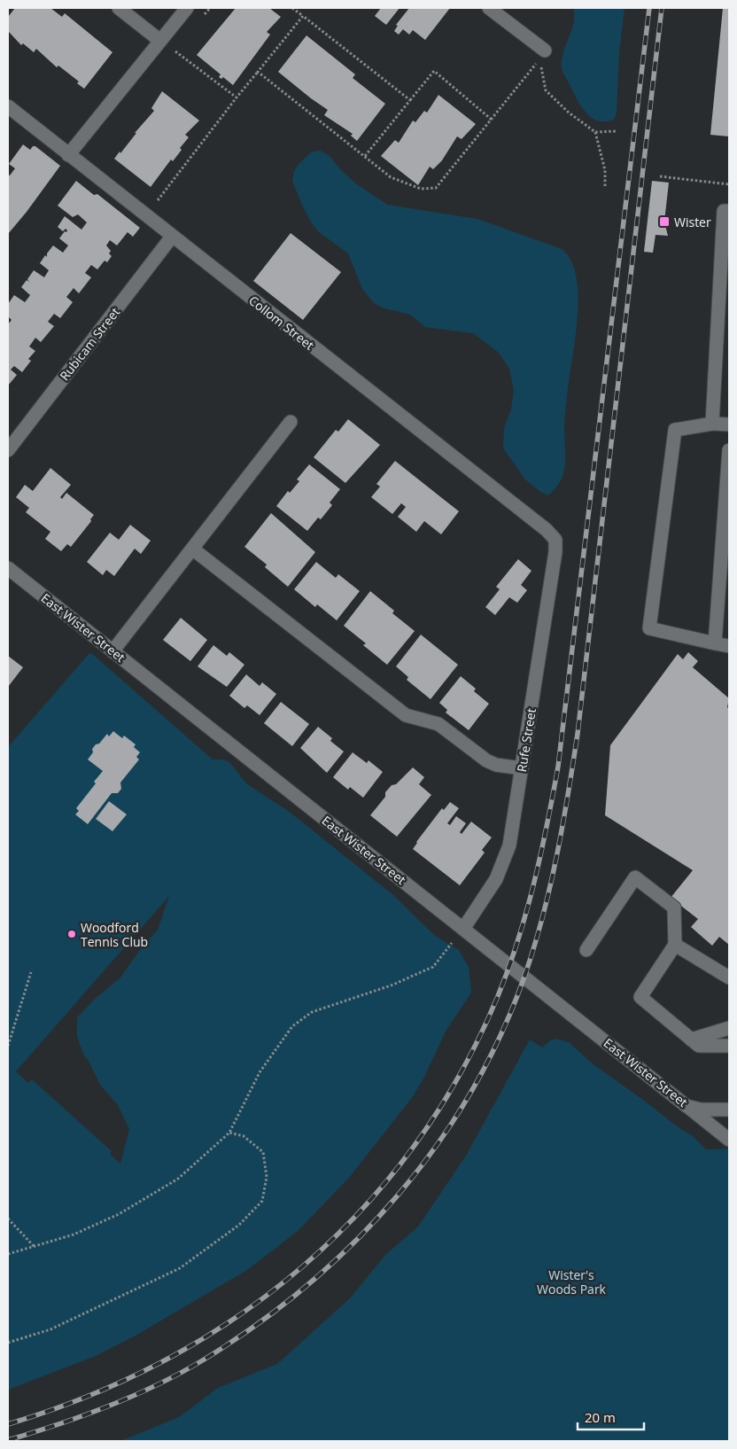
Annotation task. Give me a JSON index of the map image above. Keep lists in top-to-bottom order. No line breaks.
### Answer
{"streets":{"street":["Collom Street","Rubicam Street","East Wister Street","Rufe Street"]},"crossings":[["Collom Street","Rubicam Street"],["Collom Street","Rufe Street"],["East Wister Street","Rufe Street"]],"parks":["Wister's Woods Park"],"places":{"transit":["Wister"],"other":["Woodford Tennis Club"]},"scale_bar":"20 m"}
